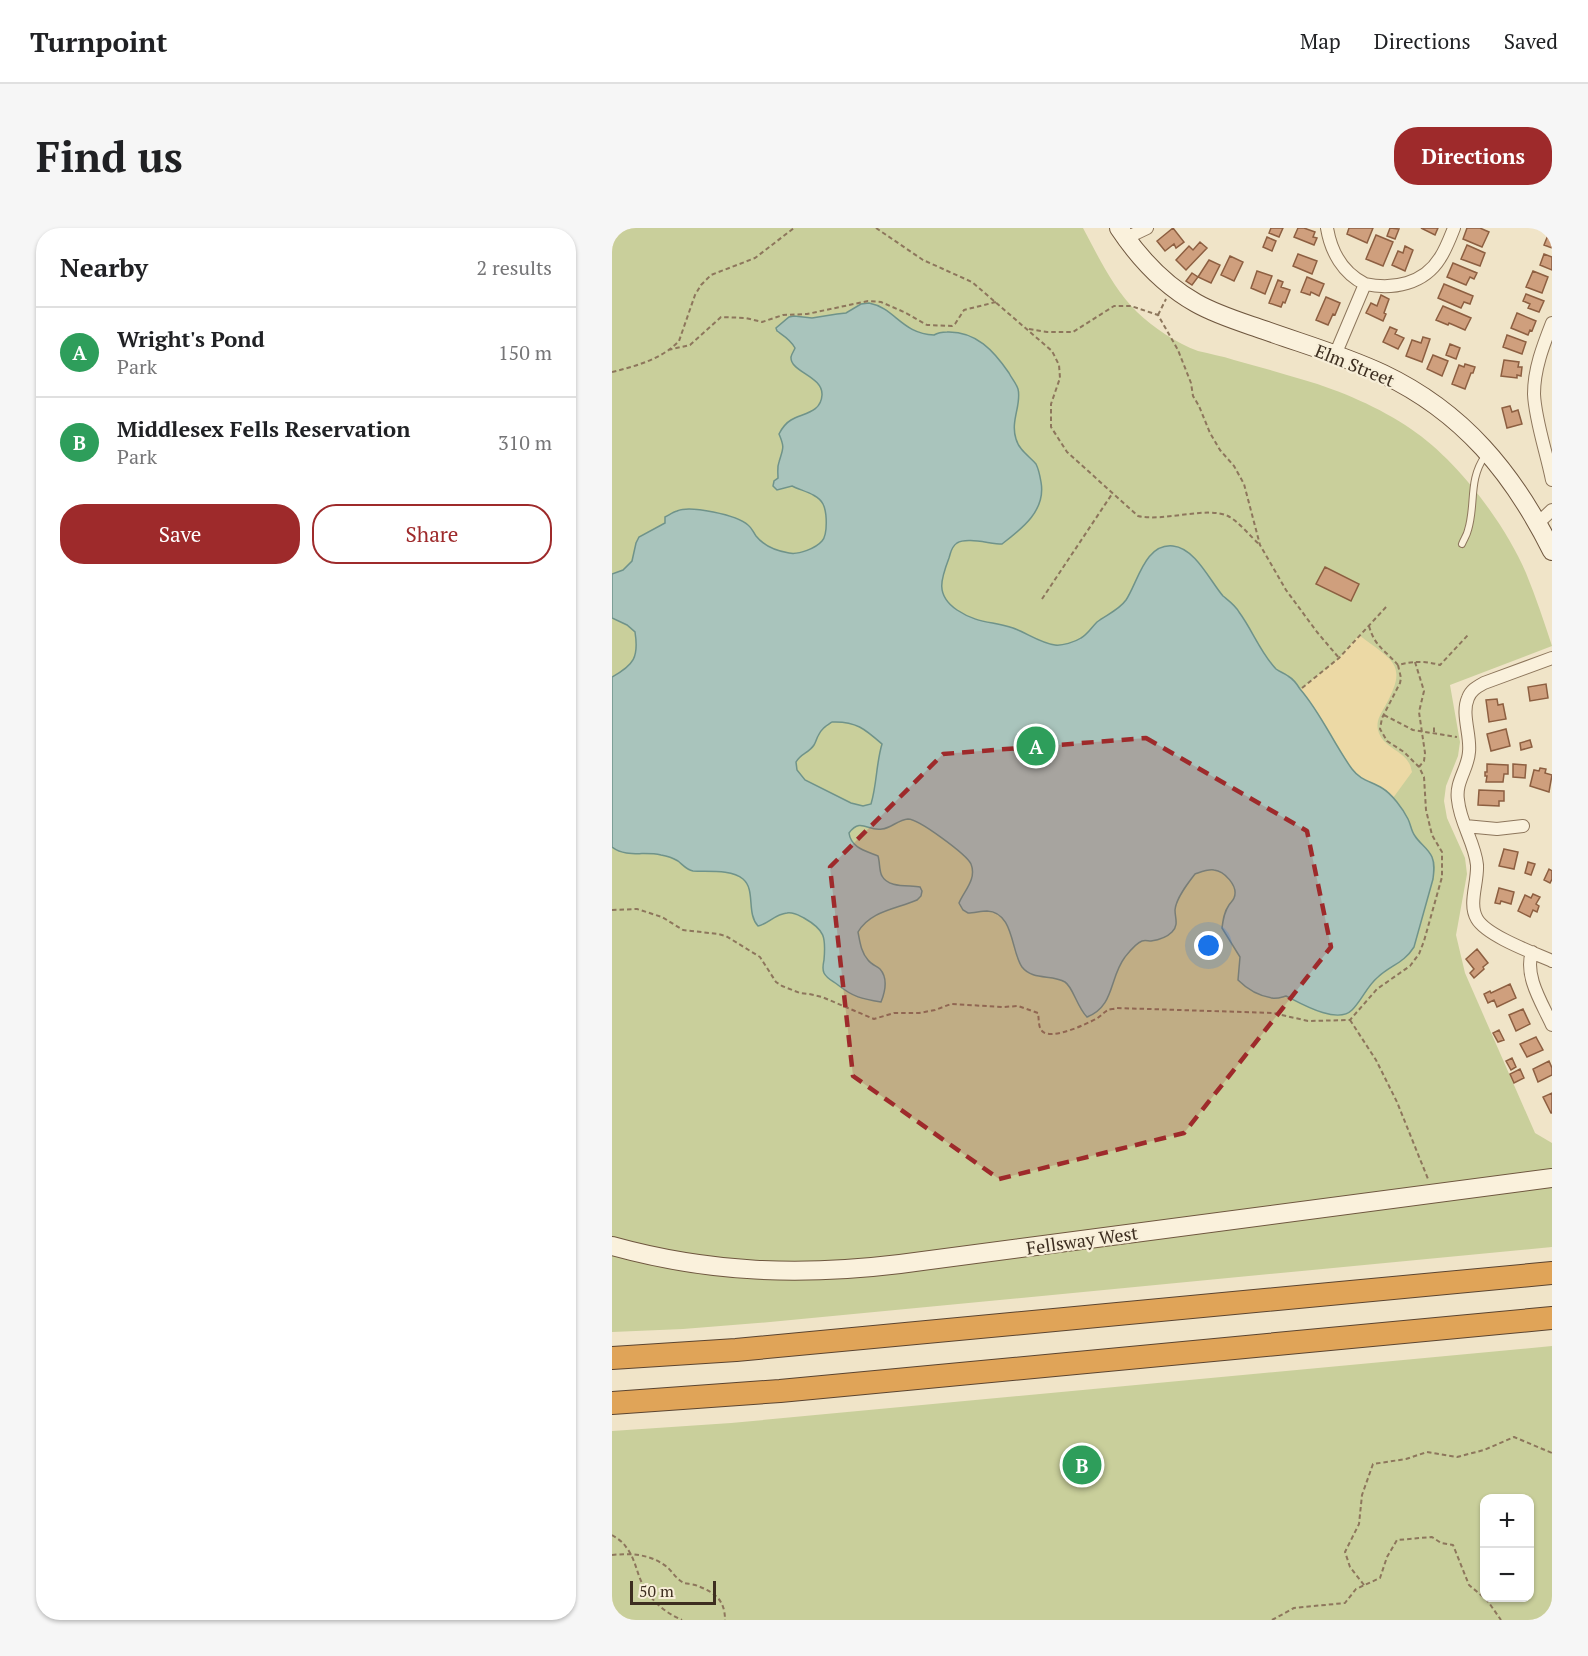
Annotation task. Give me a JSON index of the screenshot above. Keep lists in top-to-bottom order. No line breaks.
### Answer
{"streets":{"main road":["Elm Street","Fellsway West"]},"scale_bar":"50 m","page":{"header":"Turnpoint","nav":["Map","Directions","Saved"],"buttons":["Directions",["Save","Share"]],"title":"Find us","heading":["Nearby","2 results"],"list":[{"mark":"A","name":"Wright's Pond","note":"Park","value":"150 m"},{"mark":"B","name":"Middlesex Fells Reservation","note":"Park","value":"310 m"}],"pins":["A","B"],"map_buttons":["+","−"],"scale":"50 m"}}
